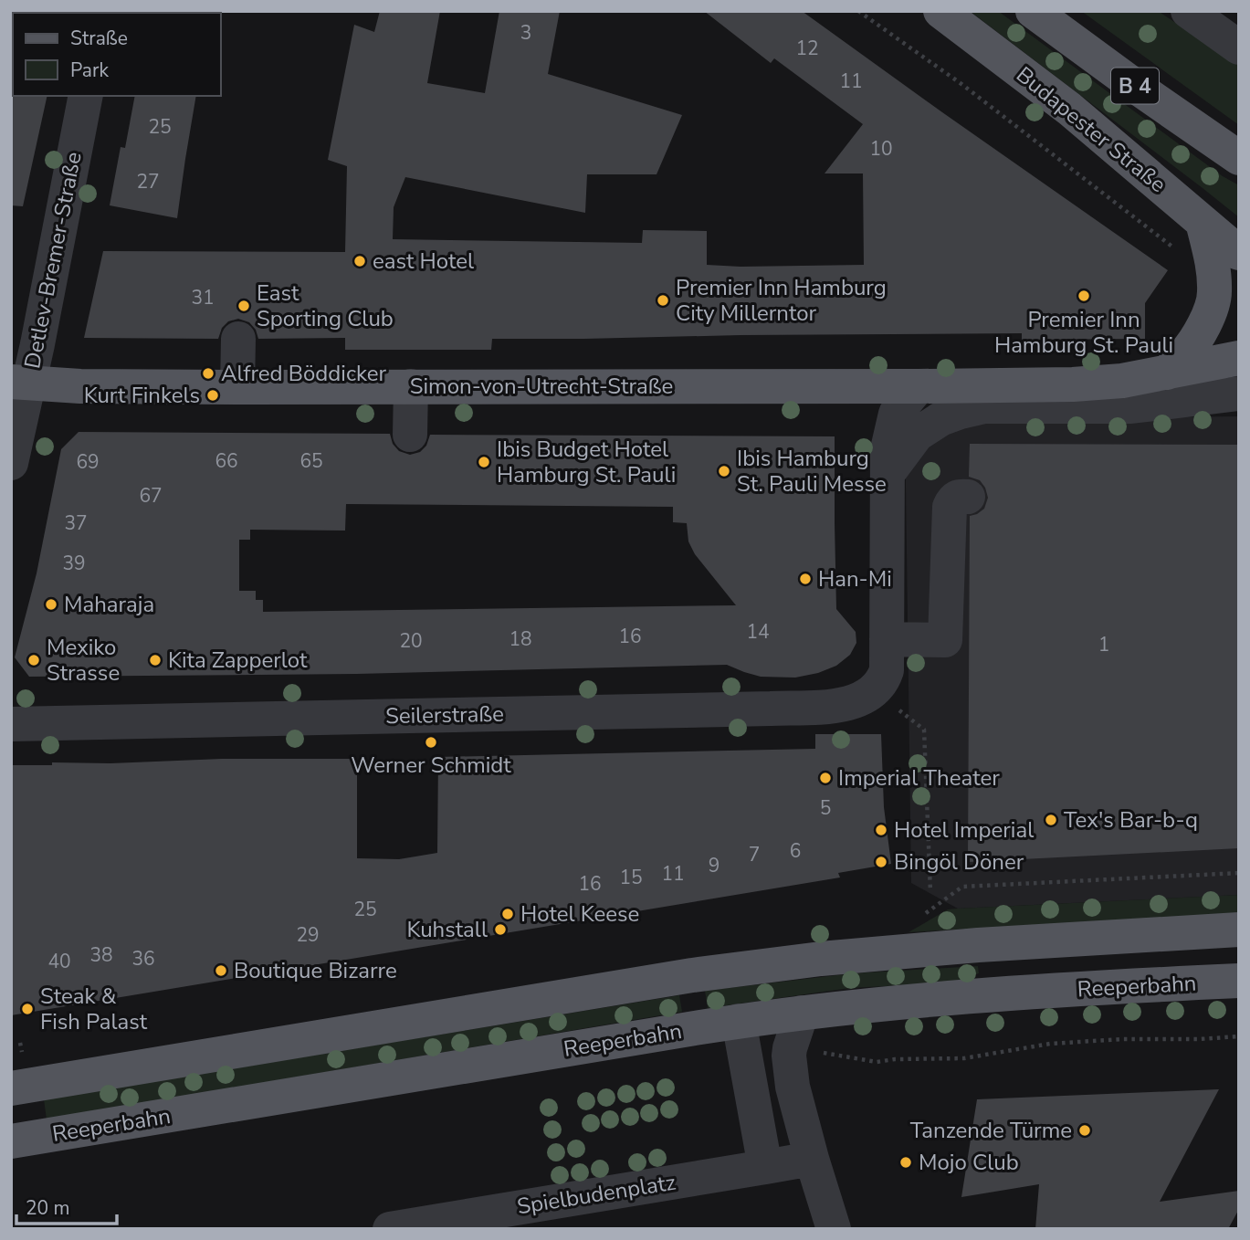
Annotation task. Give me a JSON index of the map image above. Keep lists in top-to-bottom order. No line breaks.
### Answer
{"streets":{"main road":["B 4","Budapester Straße","Simon-von-Utrecht-Straße","Reeperbahn"],"street":["Detlev-Bremer-Straße","Seilerstraße","Spielbudenplatz"]},"crossings":[["Detlev-Bremer-Straße","Simon-von-Utrecht-Straße"]],"places":["east Hotel","Premier Inn Hamburg St. Pauli","Premier Inn Hamburg City Millerntor","East Sporting Club","Alfred Böddicker","Kurt Finkels","Ibis Budget Hotel Hamburg St. Pauli","Ibis Hamburg St. Pauli Messe","Han-Mi","Maharaja","Mexiko Strasse","Kita Zapperlot","Werner Schmidt","Imperial Theater","Tex's Bar-b-q","Hotel Imperial","Bingöl Döner","Hotel Keese","Kuhstall","Boutique Bizarre","Steak & Fish Palast","Tanzende Türme","Mojo Club"],"house_numbers":["3","12","11","25","10","27","31","66","65","69","67","37","39","14","16","18","20","1","5","6","7","9","11","15","16","25","29","38","36","40"],"legend":["Straße","Park"],"scale_bar":"20 m"}
